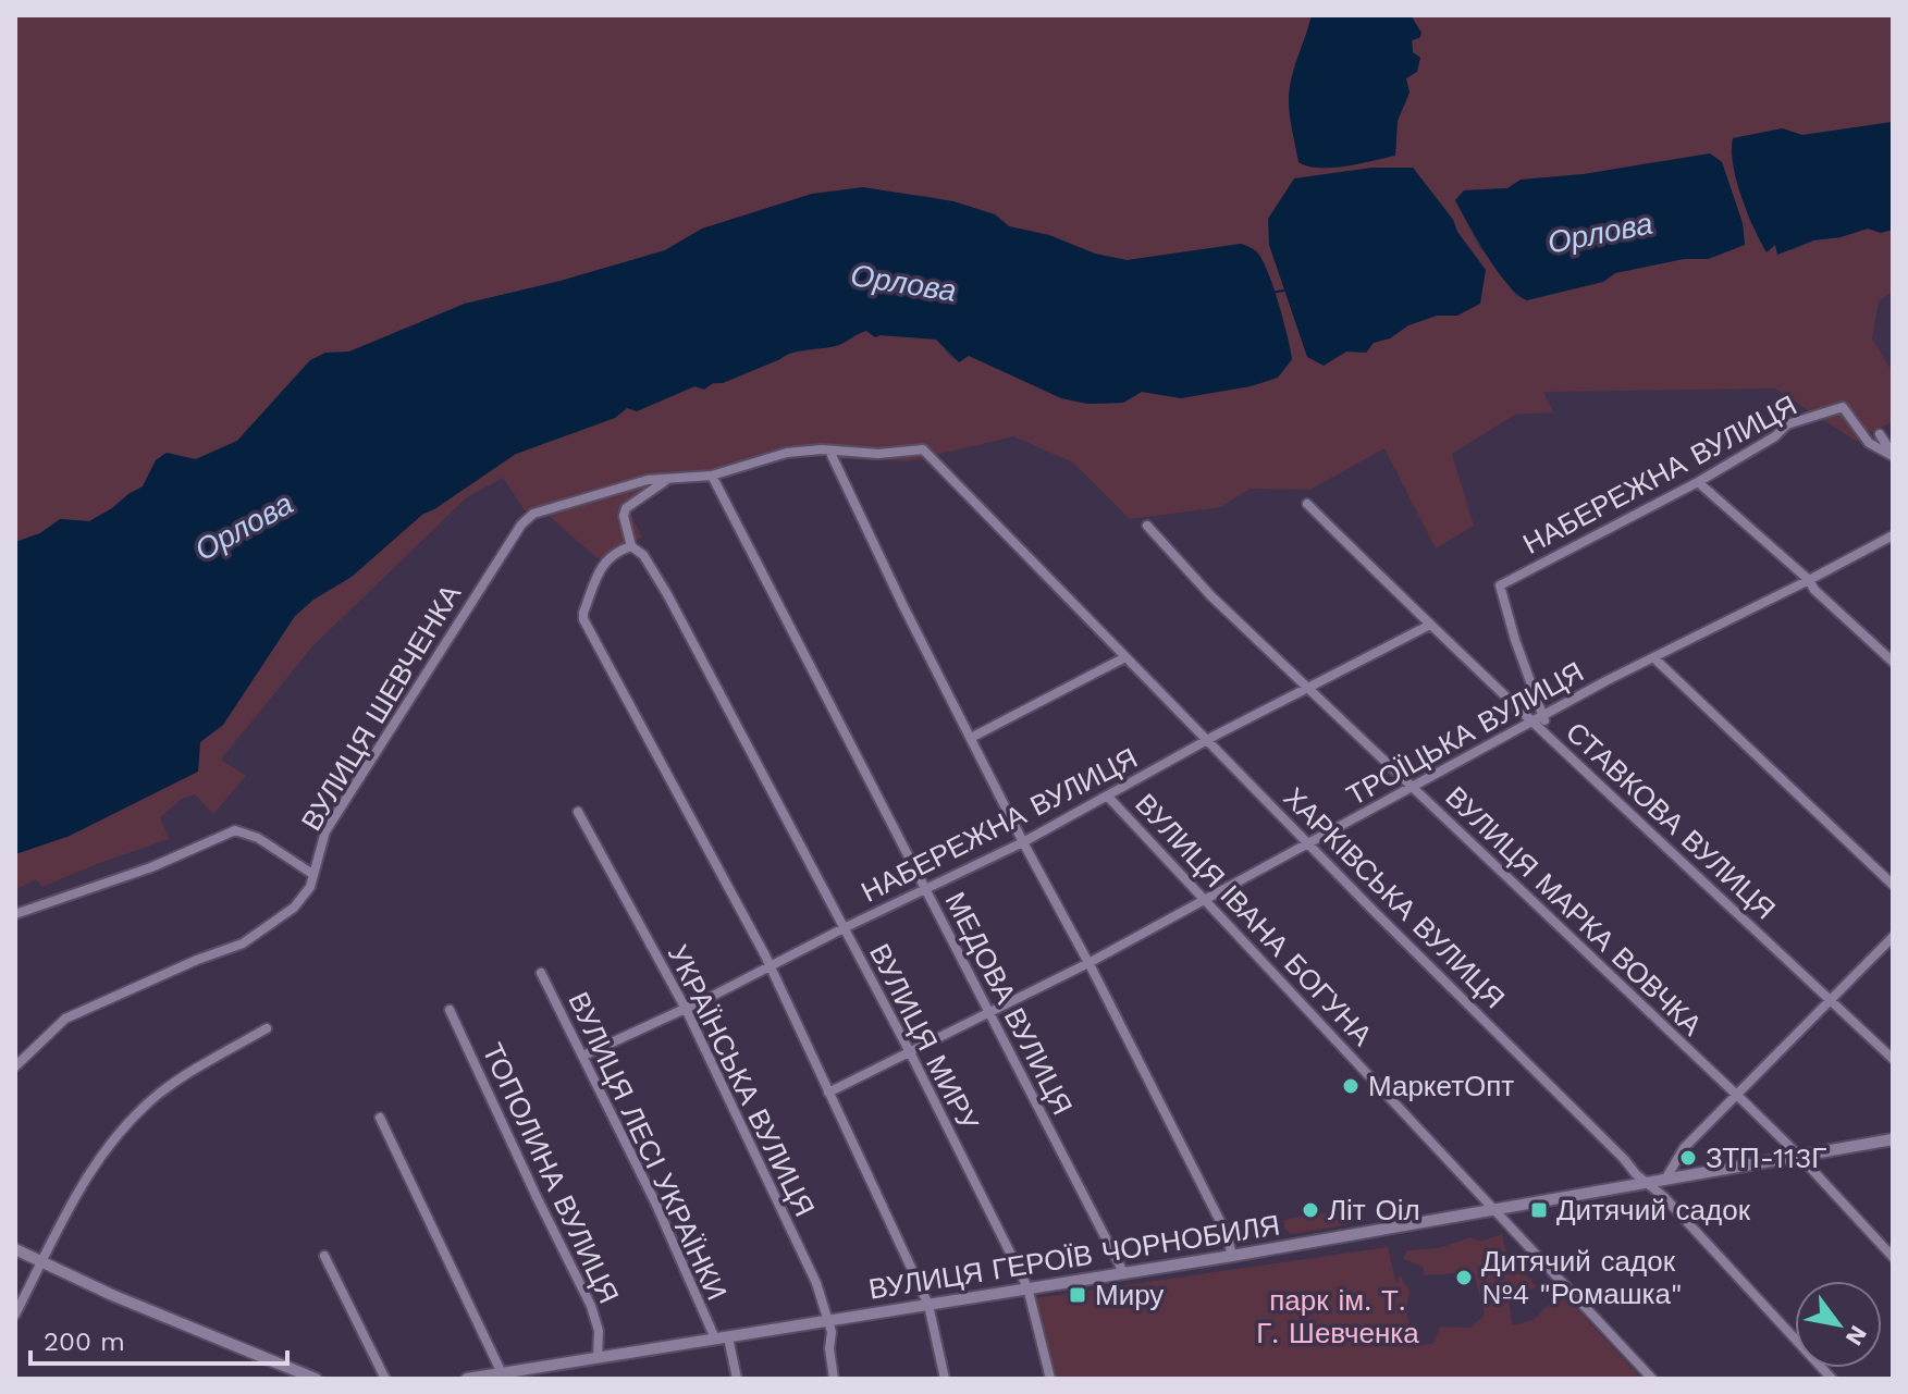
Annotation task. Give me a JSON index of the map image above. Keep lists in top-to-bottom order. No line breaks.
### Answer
{"streets":{"street":["НАБЕРЕЖНА ВУЛИЦЯ","ВУЛИЦЯ ШЕВЧЕНКА","ТРОЇЦЬКА ВУЛИЦЯ","СТАВКОВА ВУЛИЦЯ","ХАРКІВСЬКА ВУЛИЦЯ","ВУЛИЦЯ МАРКА ВОВЧКА","ВУЛИЦЯ ІВАНА БОГУНА","МЕДОВА ВУЛИЦЯ","ВУЛИЦЯ МИРУ","УКРАЇНСЬКА ВУЛИЦЯ","ВУЛИЦЯ ЛЕСІ УКРАЇНКИ","ТОПОЛИНА ВУЛИЦЯ","ВУЛИЦЯ ГЕРОЇВ ЧОРНОБИЛЯ"]},"crossings":[["НАБЕРЕЖНА ВУЛИЦЯ","ТРОЇЦЬКА ВУЛИЦЯ"],["НАБЕРЕЖНА ВУЛИЦЯ","СТАВКОВА ВУЛИЦЯ"],["НАБЕРЕЖНА ВУЛИЦЯ","ХАРКІВСЬКА ВУЛИЦЯ"],["НАБЕРЕЖНА ВУЛИЦЯ","ВУЛИЦЯ МАРКА ВОВЧКА"],["НАБЕРЕЖНА ВУЛИЦЯ","ВУЛИЦЯ ІВАНА БОГУНА"],["НАБЕРЕЖНА ВУЛИЦЯ","МЕДОВА ВУЛИЦЯ"],["НАБЕРЕЖНА ВУЛИЦЯ","ВУЛИЦЯ МИРУ"],["НАБЕРЕЖНА ВУЛИЦЯ","УКРАЇНСЬКА ВУЛИЦЯ"],["НАБЕРЕЖНА ВУЛИЦЯ","ВУЛИЦЯ ЛЕСІ УКРАЇНКИ"],["ТРОЇЦЬКА ВУЛИЦЯ","СТАВКОВА ВУЛИЦЯ"],["ТРОЇЦЬКА ВУЛИЦЯ","ХАРКІВСЬКА ВУЛИЦЯ"],["ТРОЇЦЬКА ВУЛИЦЯ","ВУЛИЦЯ МАРКА ВОВЧКА"],["ТРОЇЦЬКА ВУЛИЦЯ","ВУЛИЦЯ ІВАНА БОГУНА"],["ТРОЇЦЬКА ВУЛИЦЯ","МЕДОВА ВУЛИЦЯ"],["ТРОЇЦЬКА ВУЛИЦЯ","ВУЛИЦЯ МИРУ"],["ХАРКІВСЬКА ВУЛИЦЯ","ВУЛИЦЯ ГЕРОЇВ ЧОРНОБИЛЯ"],["ВУЛИЦЯ МАРКА ВОВЧКА","ВУЛИЦЯ ГЕРОЇВ ЧОРНОБИЛЯ"],["ВУЛИЦЯ ІВАНА БОГУНА","ВУЛИЦЯ ГЕРОЇВ ЧОРНОБИЛЯ"],["МЕДОВА ВУЛИЦЯ","ВУЛИЦЯ ГЕРОЇВ ЧОРНОБИЛЯ"],["ВУЛИЦЯ МИРУ","ВУЛИЦЯ ГЕРОЇВ ЧОРНОБИЛЯ"],["УКРАЇНСЬКА ВУЛИЦЯ","ВУЛИЦЯ ГЕРОЇВ ЧОРНОБИЛЯ"],["ВУЛИЦЯ ЛЕСІ УКРАЇНКИ","ВУЛИЦЯ ГЕРОЇВ ЧОРНОБИЛЯ"],["ТОПОЛИНА ВУЛИЦЯ","ВУЛИЦЯ ГЕРОЇВ ЧОРНОБИЛЯ"]],"water":["Орлова"],"parks":["парк ім. Т. Г. Шевченка"],"places":{"other":["МаркетОпт","ЗТП-113Г","Літ Оіл","Дитячий садок №4 \"Ромашка\""],"transit":["Дитячий садок","Миру"]},"scale_bar":"200 m","north":"bottom right"}
